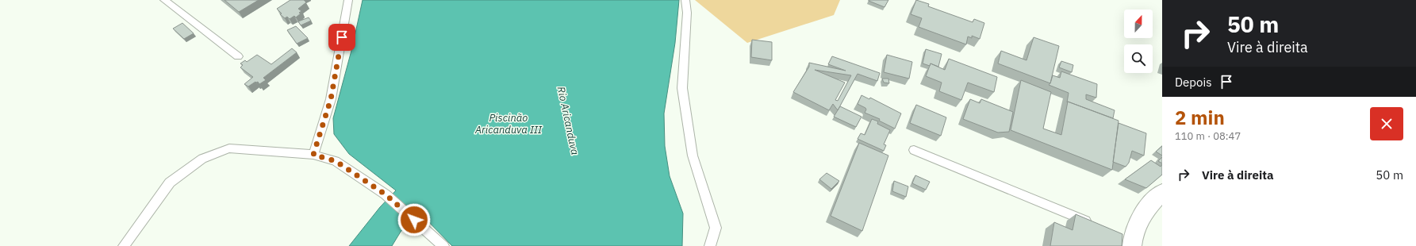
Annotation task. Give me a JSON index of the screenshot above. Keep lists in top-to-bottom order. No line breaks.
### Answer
{"water":["Piscinão Aricanduva III","Rio Aricanduva"],"north":"top","page":{"turn":["50 m","Vire à direita"],"then":"Depois","heading":["2 min","110 m · 08:47"],"list":[{"name":"Vire à direita","value":"50 m"}]}}
